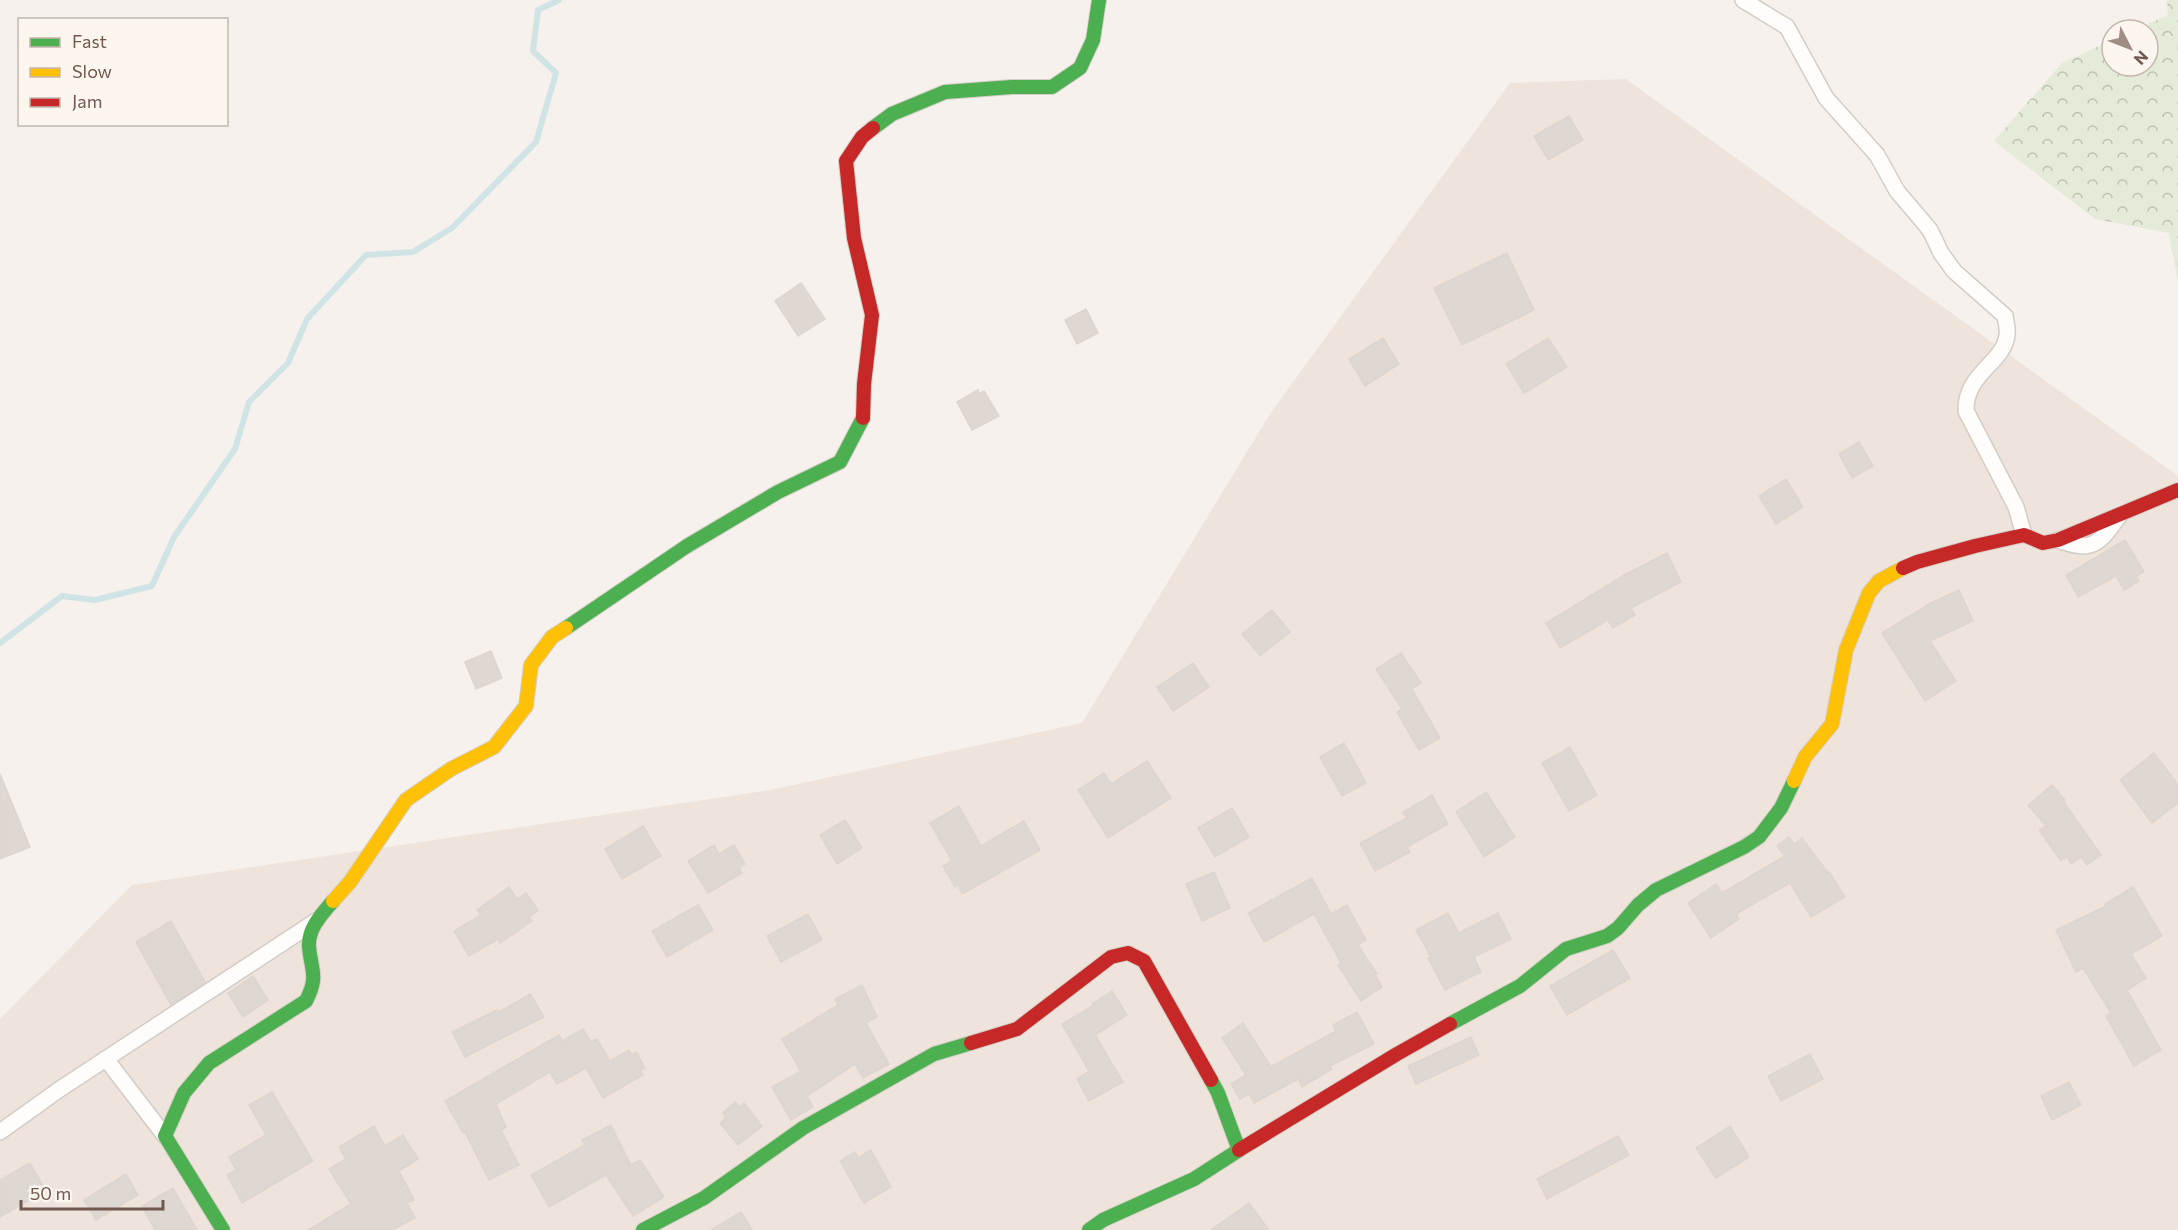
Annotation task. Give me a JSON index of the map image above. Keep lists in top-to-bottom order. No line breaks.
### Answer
{"legend":["Fast","Slow","Jam"],"scale_bar":"50 m","north":"bottom right"}
